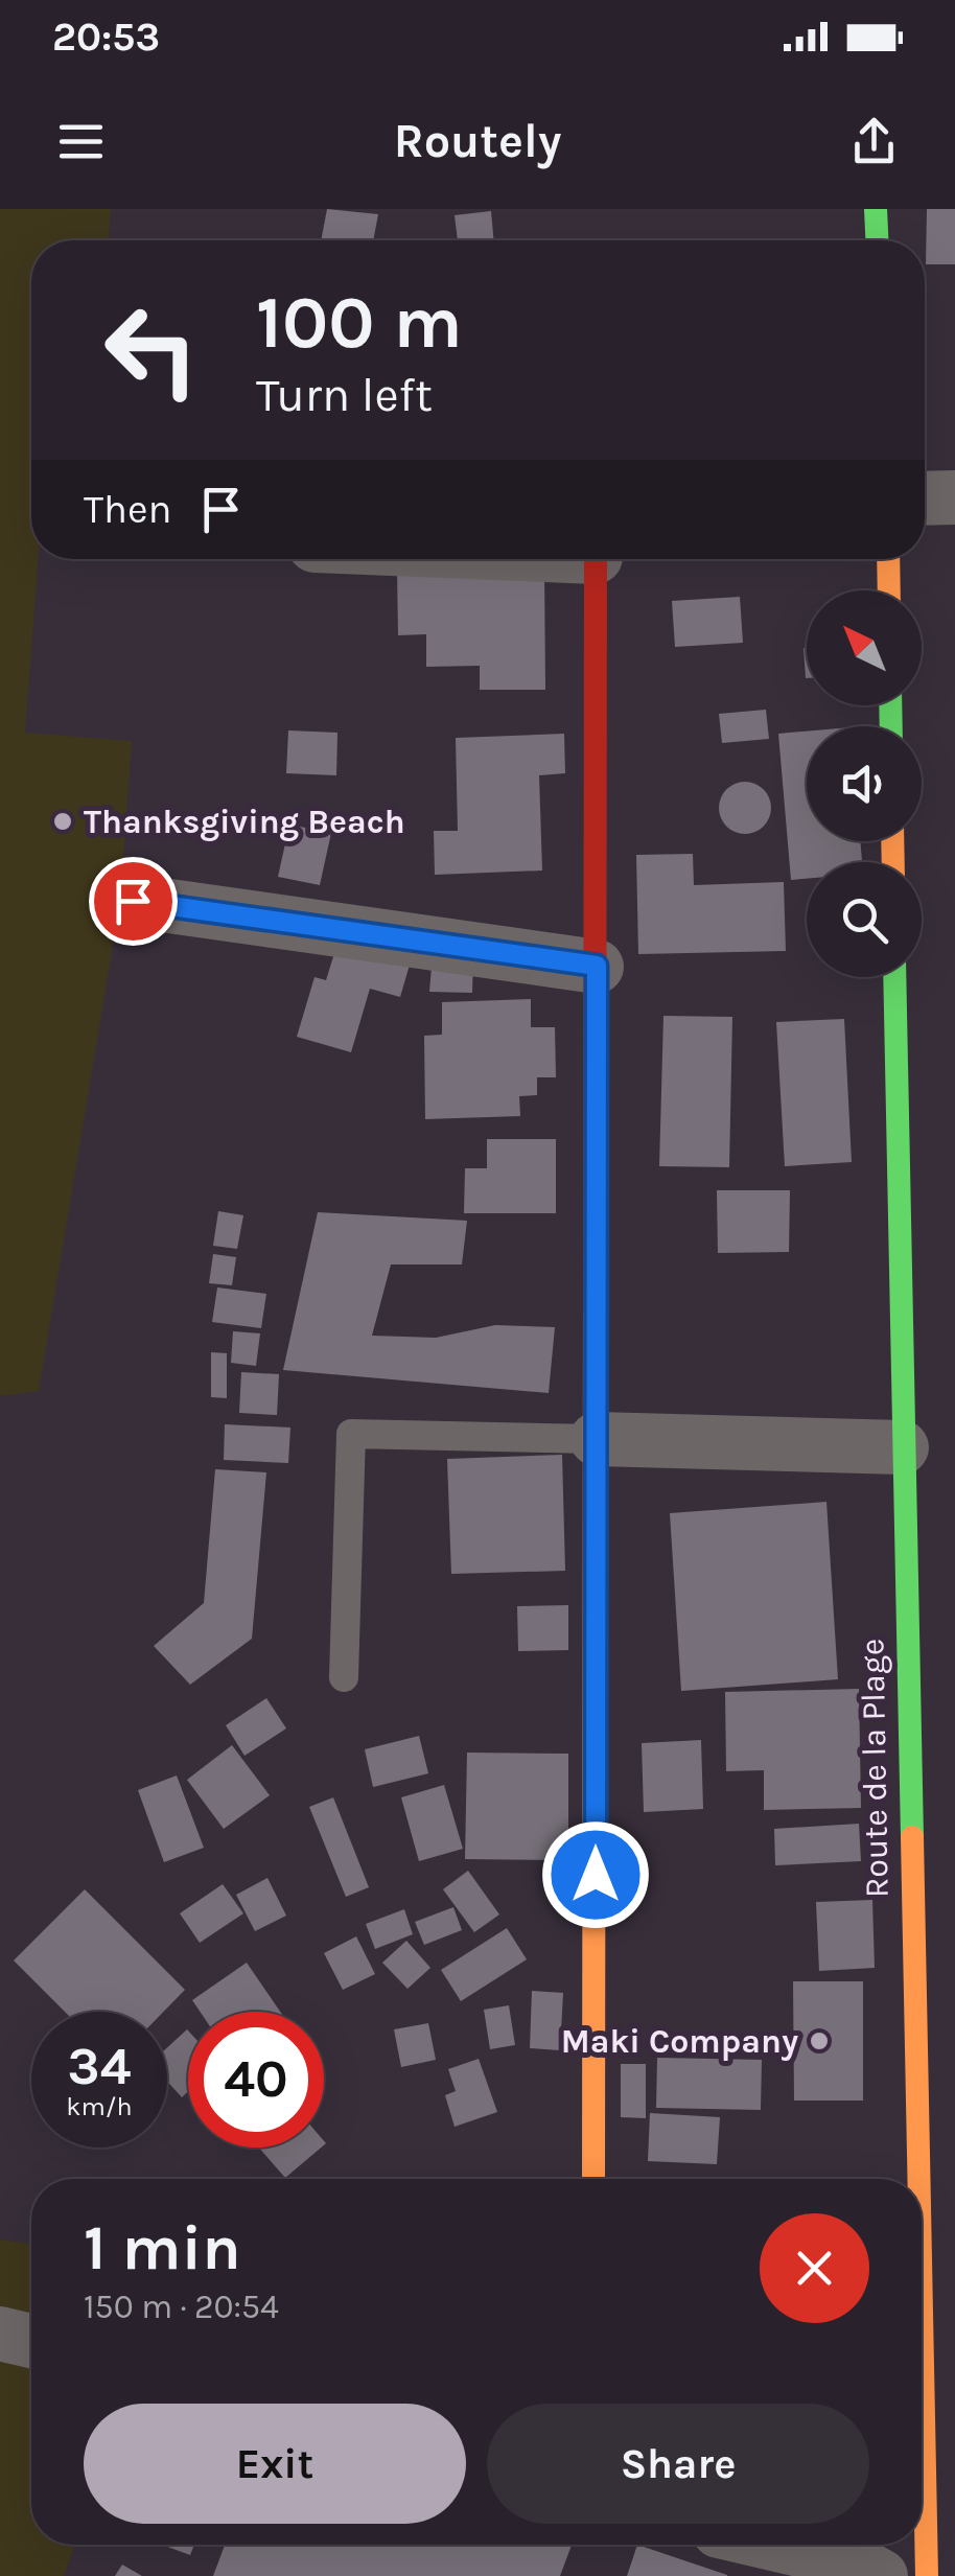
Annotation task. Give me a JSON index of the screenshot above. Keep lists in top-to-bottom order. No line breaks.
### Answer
{"streets":{"main road":["Route de la Plage"]},"places":["Thanksgiving Beach","Maki Company"],"north":"top left","page":{"status":"20:53","header":"Routely","turn":["100 m","Turn left"],"then":"Then","speed":"34 km/h","limit":"40","heading":["1 min","150 m · 20:54"],"buttons":["Exit","Share"]}}
